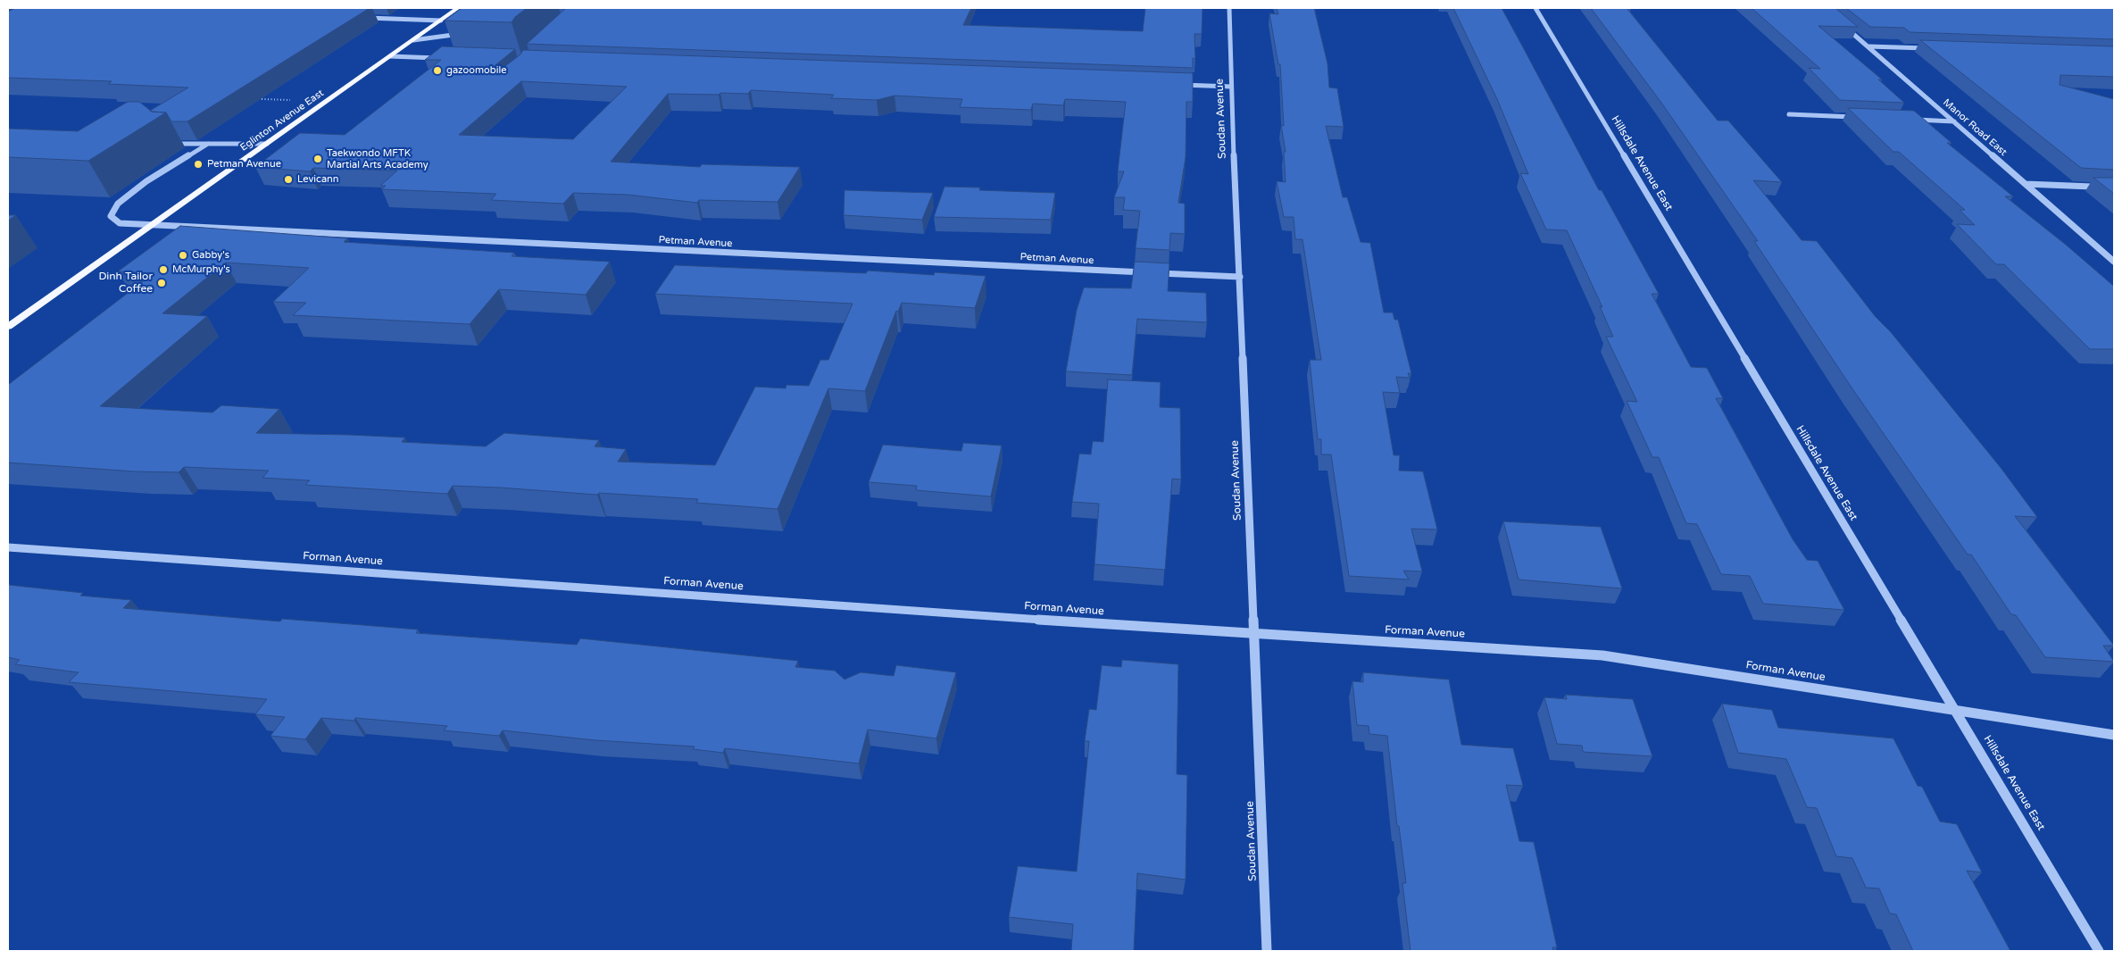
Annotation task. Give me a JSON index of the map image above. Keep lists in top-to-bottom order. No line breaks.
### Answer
{"streets":{"main road":["Eglinton Avenue East"],"street":["Soudan Avenue","Manor Road East","Hillsdale Avenue East","Petman Avenue","Forman Avenue"]},"crossings":[["Soudan Avenue","Petman Avenue"],["Soudan Avenue","Forman Avenue"],["Eglinton Avenue East","Petman Avenue"],["Hillsdale Avenue East","Forman Avenue"]],"places":["gazoomobile","Taekwondo MFTK Martial Arts Academy","Petman Avenue","Levicann","Gabby's","McMurphy's","Dinh Tailor Coffee"]}
